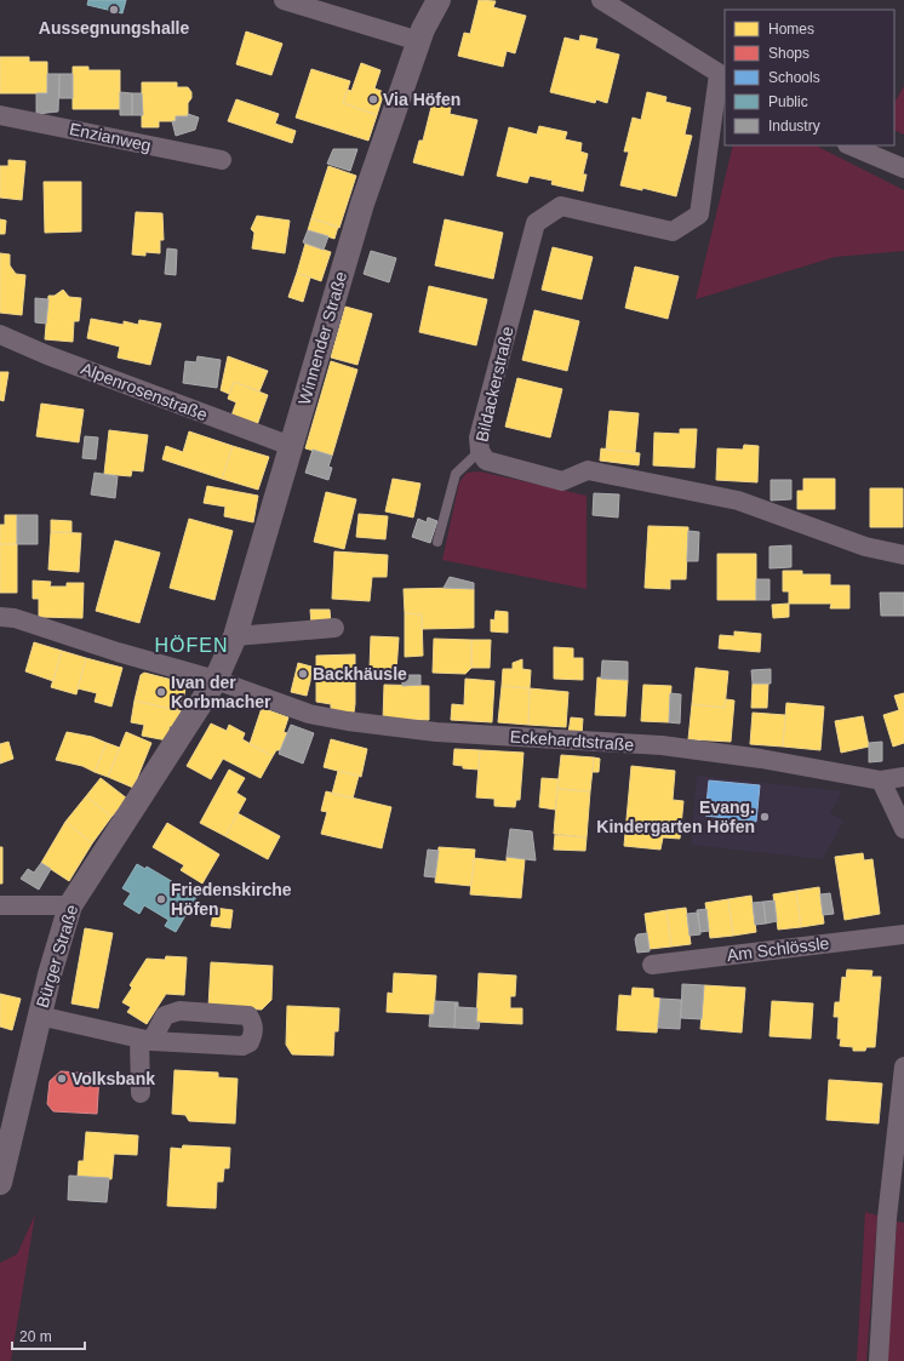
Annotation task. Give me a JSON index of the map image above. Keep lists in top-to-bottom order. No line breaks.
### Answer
{"streets":{"street":["Enzianweg","Winnender Straße","Bildackerstraße","Alpenrosenstraße","Eckehardtstraße","Am Schlössle","Bürger Straße"]},"crossings":[["Winnender Straße","Alpenrosenstraße"],["Winnender Straße","Eckehardtstraße"],["Winnender Straße","Bürger Straße"],["Eckehardtstraße","Bürger Straße"]],"districts":["HÖFEN"],"places":["Aussegnungshalle","Via Höfen","Backhäusle","Ivan der Korbmacher","Evang. Kindergarten Höfen","Friedenskirche Höfen","Volksbank"],"legend":["Homes","Shops","Schools","Public","Industry"],"scale_bar":"20 m"}
